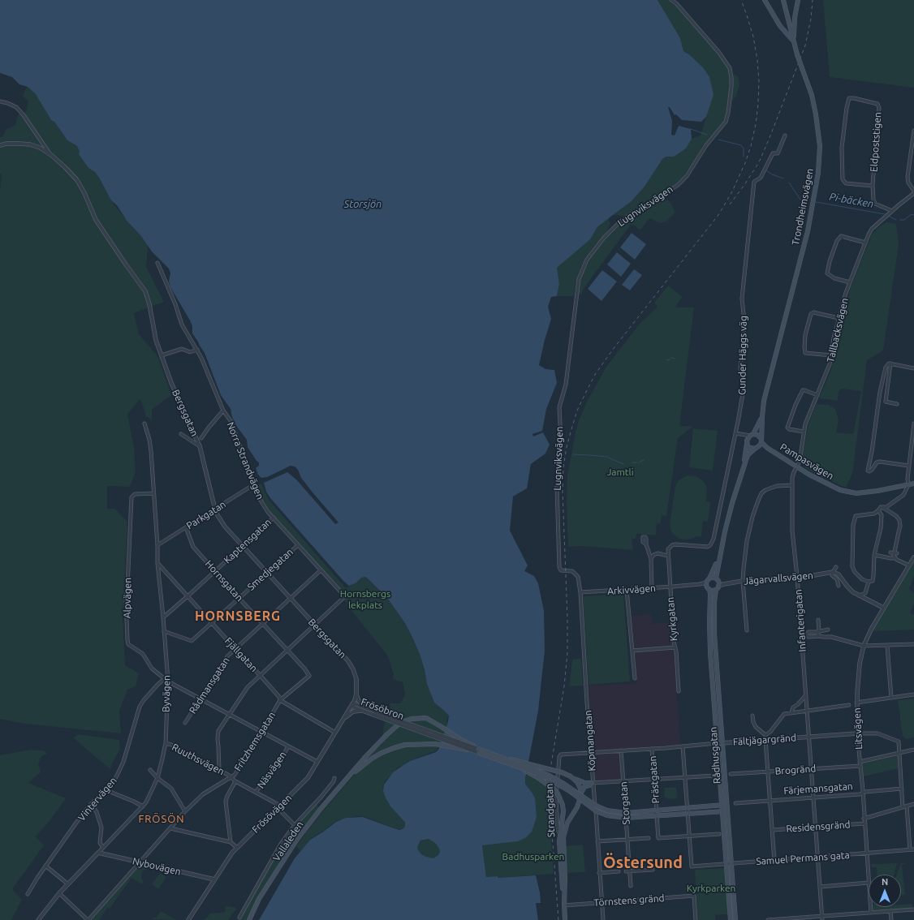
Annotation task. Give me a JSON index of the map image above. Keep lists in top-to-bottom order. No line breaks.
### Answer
{"streets":{"main road":["Trondheimsvägen","Pampasvägen","Frösöbron","Rådhusgatan","Strandgatan","Vallaleden"],"street":["Eldpoststigen","Lugnviksvägen","Tallbacksvägen","Gunder Häggs väg","Bergsgatan","Norra Strandvägen","Parkgatan","Kaptensgatan","Smedjegatan","Jägarvallsvägen","Hornsgatan","Arkivvägen","Alpvägen","Kyrkgatan","Infanterigatan","Fjällgatan","Rådmansgatan","Byvägen","Litsvägen","Fältjägargränd","Köpmangatan","Fritzhemsgatan","Ruuthsvägen","Näsvägen","Brogränd","Prästgatan","Färjemansgatan","Vintervägen","Storgatan","Frösövägen","Residensgränd","Samuel Permans gata","Nybovägen","Törnstens gränd"]},"crossings":[["Eldpoststigen","Tallbacksvägen"],["Lugnviksvägen","Köpmangatan"],["Trondheimsvägen","Pampasvägen"],["Tallbacksvägen","Pampasvägen"],["Tallbacksvägen","Infanterigatan"],["Gunder Häggs väg","Kyrkgatan"],["Bergsgatan","Norra Strandvägen"],["Bergsgatan","Parkgatan"],["Bergsgatan","Kaptensgatan"],["Bergsgatan","Smedjegatan"],["Bergsgatan","Rådmansgatan"],["Bergsgatan","Frösöbron"],["Bergsgatan","Frösövägen"],["Norra Strandvägen","Parkgatan"],["Norra Strandvägen","Kaptensgatan"],["Norra Strandvägen","Smedjegatan"],["Norra Strandvägen","Rådmansgatan"],["Pampasvägen","Infanterigatan"],["Parkgatan","Hornsgatan"],["Parkgatan","Byvägen"],["Kaptensgatan","Hornsgatan"],["Kaptensgatan","Fjällgatan"],["Kaptensgatan","Byvägen"],["Smedjegatan","Hornsgatan"],["Smedjegatan","Fjällgatan"],["Smedjegatan","Byvägen"],["Jägarvallsvägen","Arkivvägen"],["Jägarvallsvägen","Infanterigatan"],["Jägarvallsvägen","Rådhusgatan"],["Hornsgatan","Rådmansgatan"],["Hornsgatan","Fritzhemsgatan"],["Arkivvägen","Kyrkgatan"],["Arkivvägen","Köpmangatan"],["Arkivvägen","Rådhusgatan"],["Alpvägen","Rådmansgatan"],["Alpvägen","Byvägen"],["Alpvägen","Fritzhemsgatan"],["Alpvägen","Näsvägen"],["Alpvägen","Vintervägen"],["Alpvägen","Frösövägen"],["Infanterigatan","Fältjägargränd"],["Infanterigatan","Brogränd"],["Infanterigatan","Färjemansgatan"],["Infanterigatan","Residensgränd"],["Infanterigatan","Samuel Permans gata"],["Fjällgatan","Rådmansgatan"],["Fjällgatan","Byvägen"],["Fjällgatan","Fritzhemsgatan"],["Fjällgatan","Frösövägen"],["Byvägen","Ruuthsvägen"],["Byvägen","Vintervägen"],["Byvägen","Nybovägen"],["Frösöbron","Storgatan"],["Frösöbron","Frösövägen"],["Frösöbron","Vallaleden"],["Litsvägen","Fältjägargränd"],["Litsvägen","Brogränd"],["Litsvägen","Färjemansgatan"],["Litsvägen","Residensgränd"],["Litsvägen","Samuel Permans gata"],["Fältjägargränd","Köpmangatan"],["Fältjägargränd","Rådhusgatan"],["Fältjägargränd","Prästgatan"],["Fältjägargränd","Storgatan"],["Fältjägargränd","Strandgatan"],["Köpmangatan","Törnstens gränd"],["Fritzhemsgatan","Ruuthsvägen"],["Fritzhemsgatan","Nybovägen"],["Rådhusgatan","Samuel Permans gata"],["Ruuthsvägen","Näsvägen"],["Ruuthsvägen","Frösövägen"],["Prästgatan","Samuel Permans gata"],["Strandgatan","Törnstens gränd"],["Frösövägen","Nybovägen"]],"districts":["HORNSBERG","FRÖSÖN","Östersund"],"water":["Pi-bäcken","Storsjön"],"parks":["Jamtli","Hornsbergs lekplats","Badhusparken","Kyrkparken"],"north":"top"}
